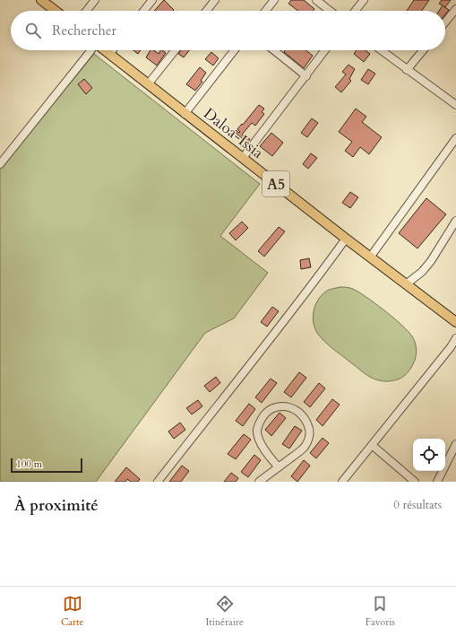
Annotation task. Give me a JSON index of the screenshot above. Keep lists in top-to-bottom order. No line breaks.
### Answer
{"streets":{"main road":["Daloa-Issia","A5"]},"scale_bar":"100 m","page":{"search":"Rechercher","scale":"100 m","heading":["À proximité","0 résultats"],"nav":["Carte","Itinéraire","Favoris"]}}
